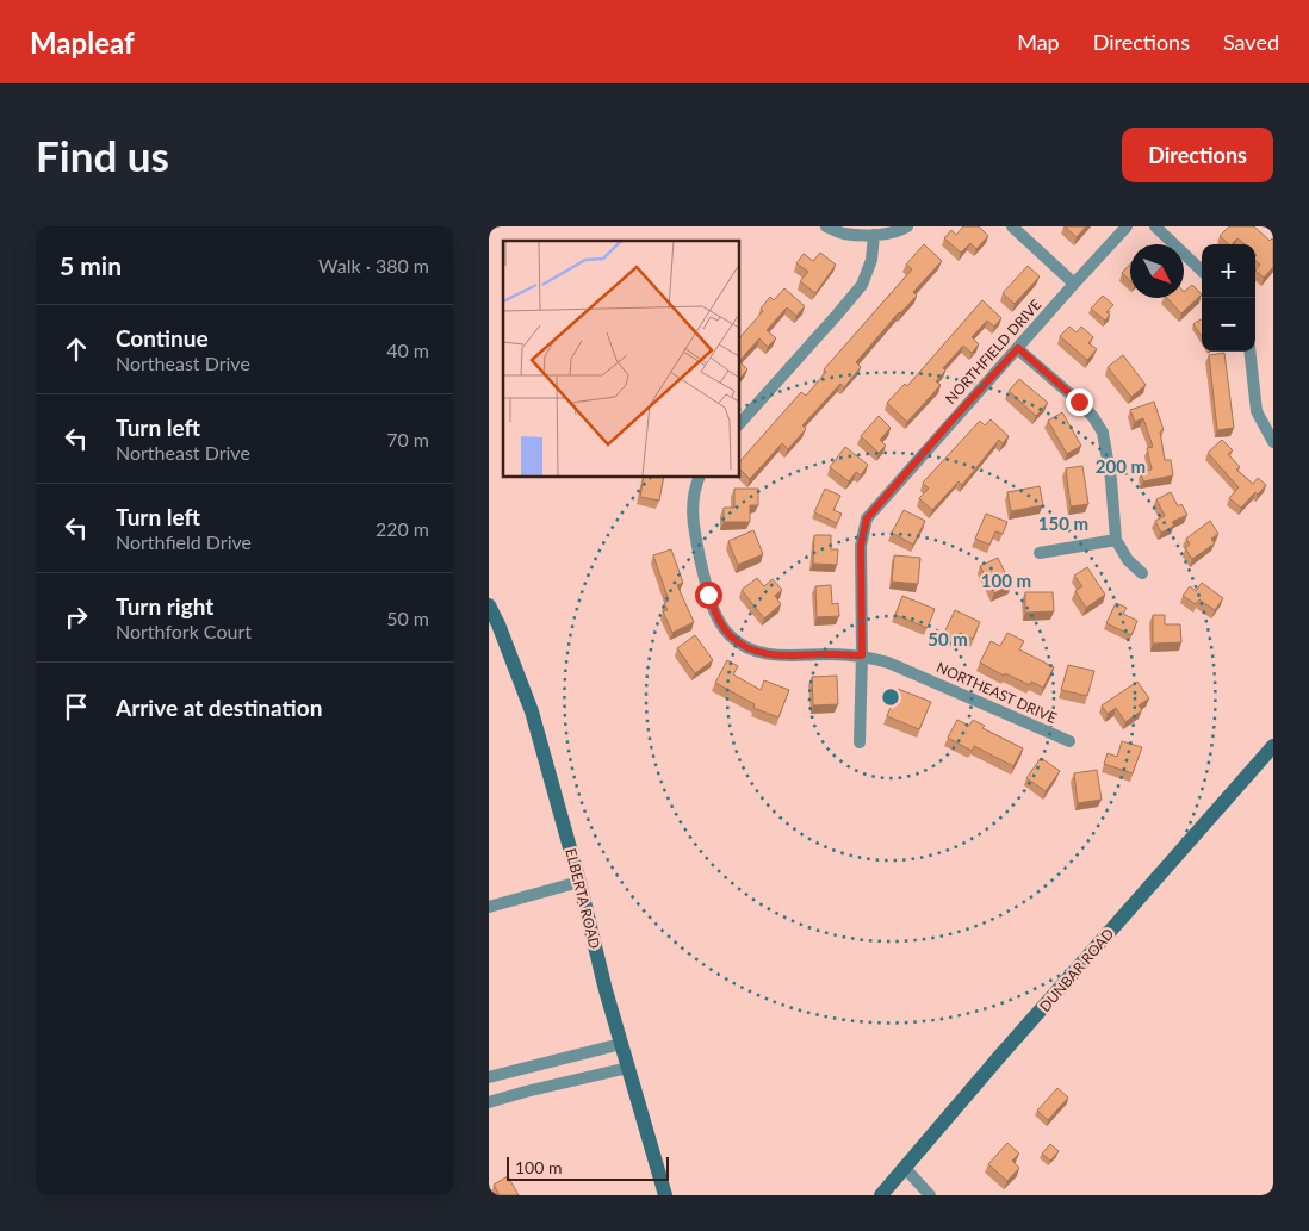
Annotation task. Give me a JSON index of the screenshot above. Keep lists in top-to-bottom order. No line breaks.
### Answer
{"streets":{"street":["NORTHFIELD DRIVE","NORTHEAST DRIVE","ELBERTA ROAD","DUNBAR ROAD"]},"crossings":[["NORTHFIELD DRIVE","NORTHEAST DRIVE"]],"scale_bar":"100 m","north":"bottom right","page":{"header":"Mapleaf","nav":["Map","Directions","Saved"],"buttons":"Directions","title":"Find us","heading":["5 min","Walk · 380 m"],"map_buttons":["+","−"],"list":[["Continue","Northeast Drive","40 m"],["Turn left","Northeast Drive","70 m"],["Turn left","Northfield Drive","220 m"],["Turn right","Northfork Court","50 m"],"Arrive at destination"],"scale":"100 m"},"rings":["200 m","150 m","100 m","50 m"]}
